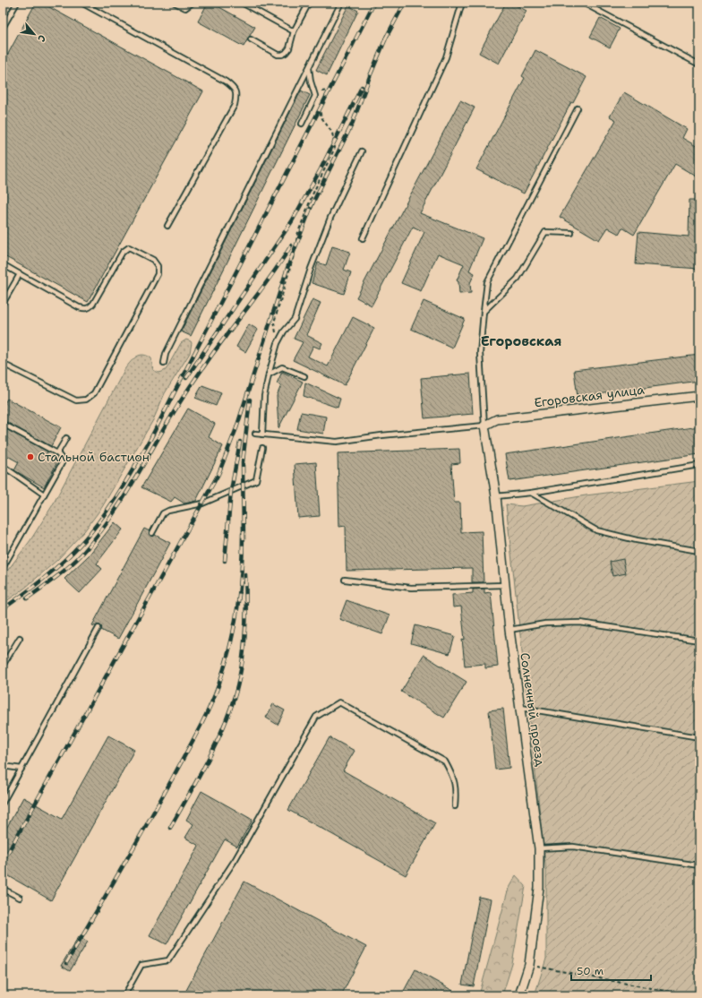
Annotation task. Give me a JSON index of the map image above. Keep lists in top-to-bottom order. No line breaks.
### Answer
{"streets":{"street":["Егоровская улица","Солнечный проезд"]},"crossings":[["Егоровская улица","Солнечный проезд"]],"districts":["Егоровская"],"places":["Стальной бастион"],"scale_bar":"50 m","north":"bottom right"}
